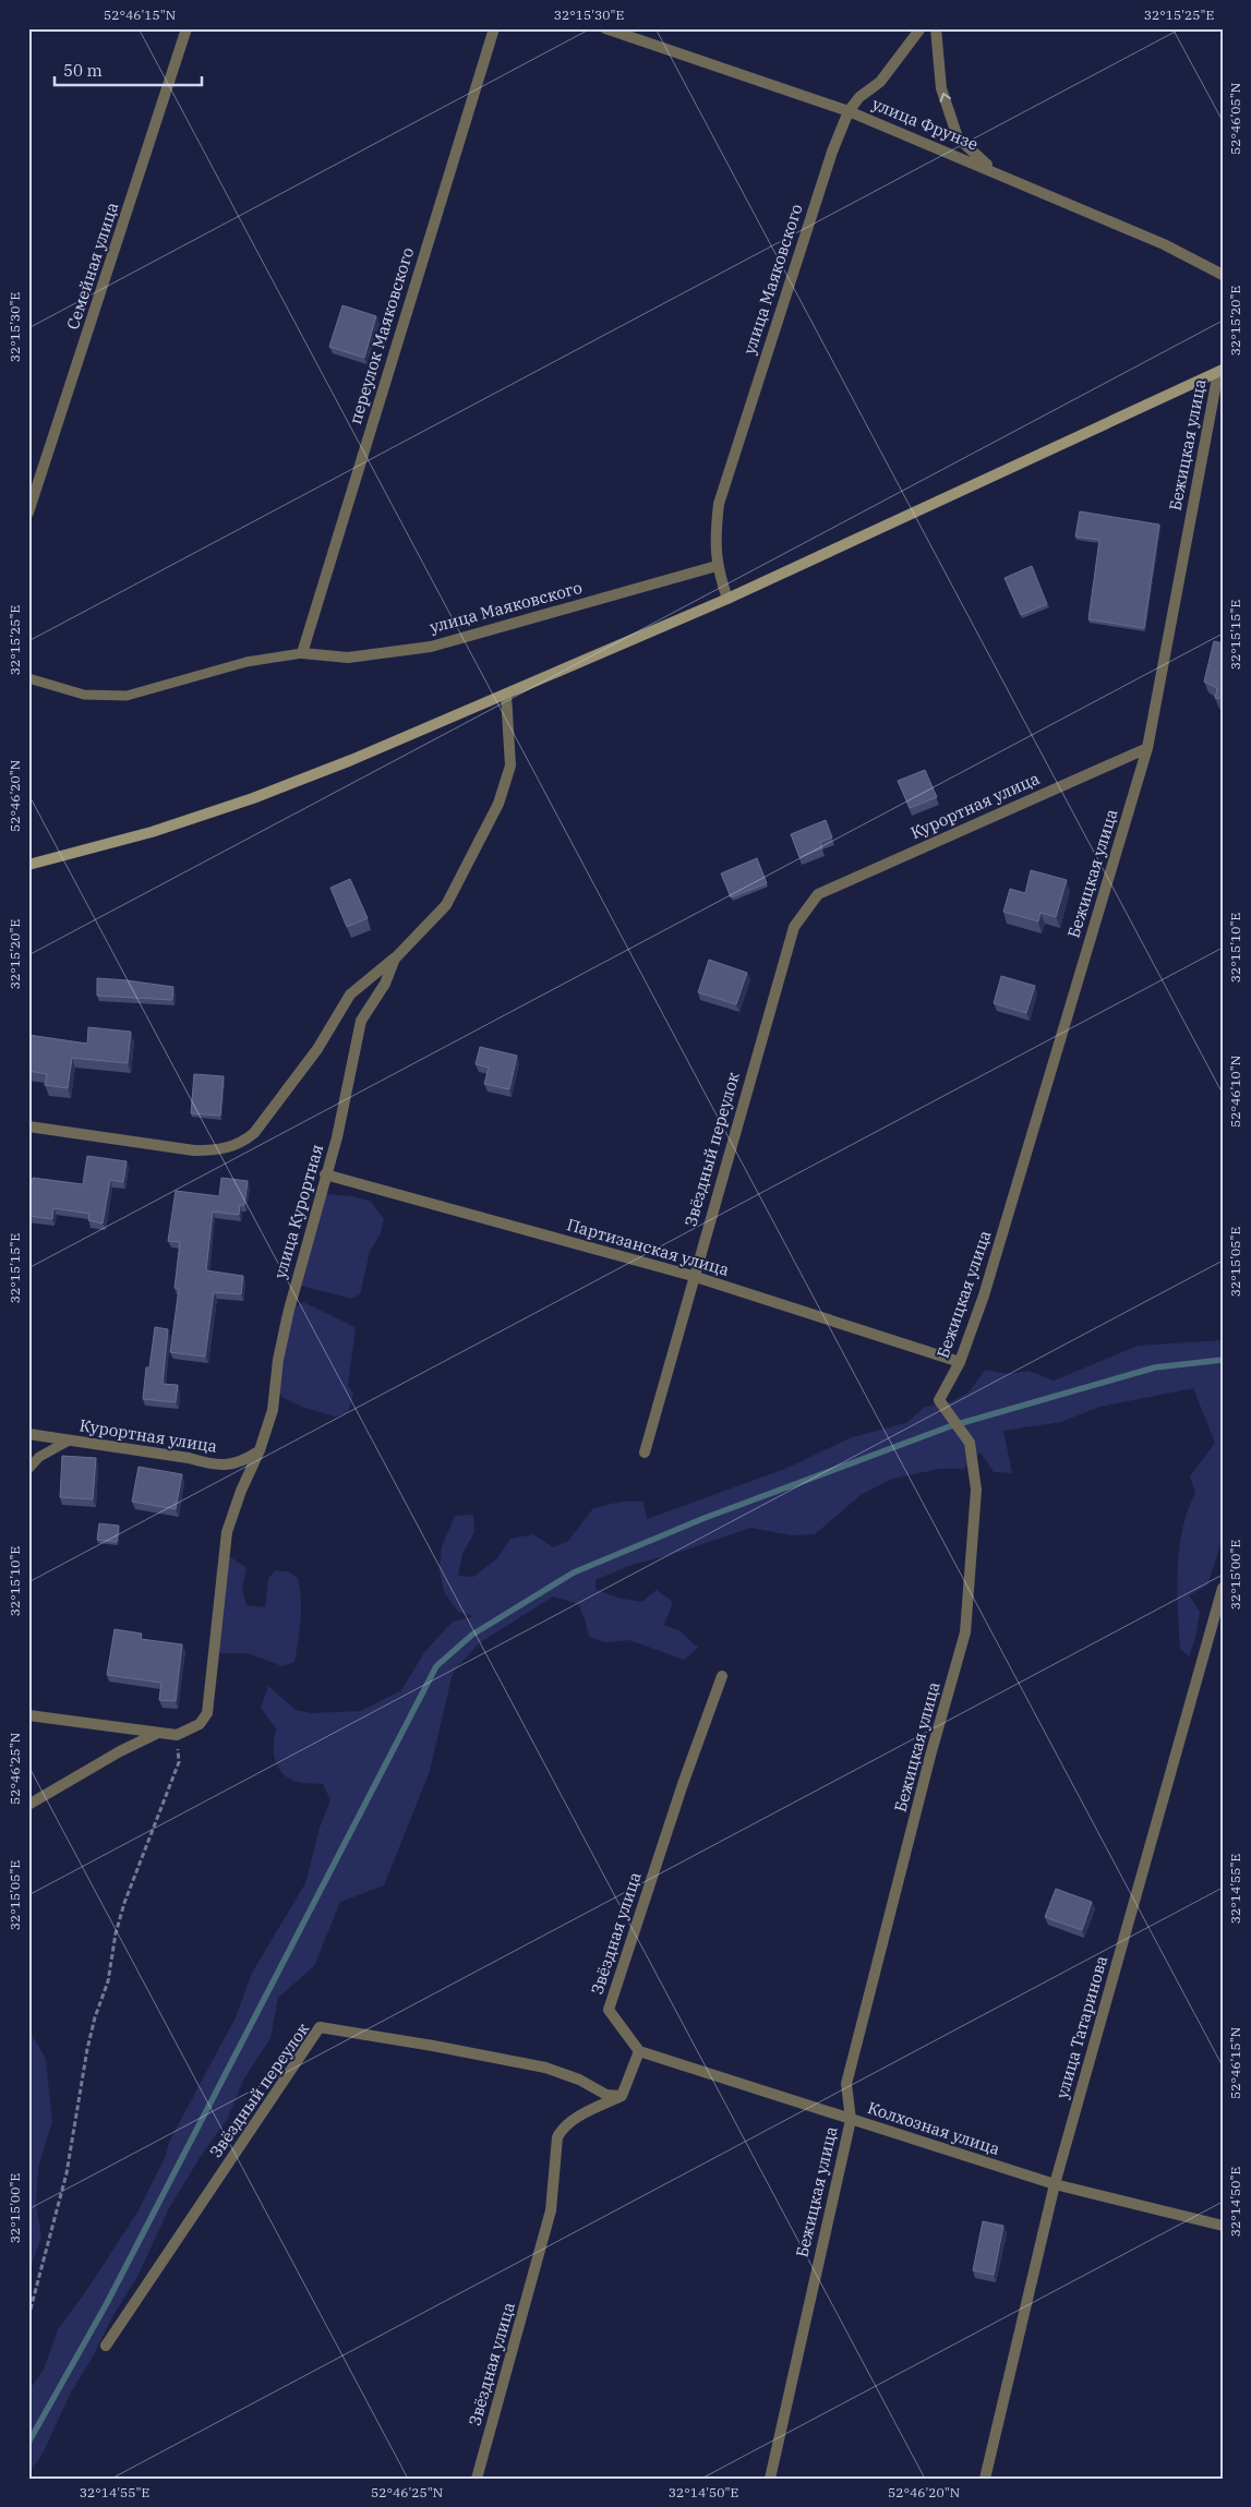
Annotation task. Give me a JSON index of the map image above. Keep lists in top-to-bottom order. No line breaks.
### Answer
{"streets":{"street":["улица Фрунзе","Семейная улица","улица Маяковского","переулок Маяковского","Бежицкая улица","Курортная улица","Звёздный переулок","улица Курортная","Партизанская улица","Звёздная улица","улица Татаринова","Колхозная улица"]},"crossings":[["улица Фрунзе","улица Маяковского"],["улица Маяковского","переулок Маяковского"],["Бежицкая улица","Курортная улица"],["Бежицкая улица","Партизанская улица"],["Бежицкая улица","Колхозная улица"],["Курортная улица","Звёздный переулок"],["Курортная улица","улица Курортная"],["Звёздный переулок","Партизанская улица"],["Звёздный переулок","Звёздная улица"],["улица Курортная","Партизанская улица"],["Звёздная улица","Колхозная улица"],["улица Татаринова","Колхозная улица"]],"scale_bar":"50 m","coordinates":["52°46'15\"N","32°15'30\"E","32°15'25\"E","52°46'05\"N","32°15'20\"E","32°15'15\"E","52°46'20\"N","32°15'10\"E","52°46'10\"N","32°15'05\"E","32°15'00\"E","52°46'25\"N","32°14'55\"E","32°14'50\"E"]}
